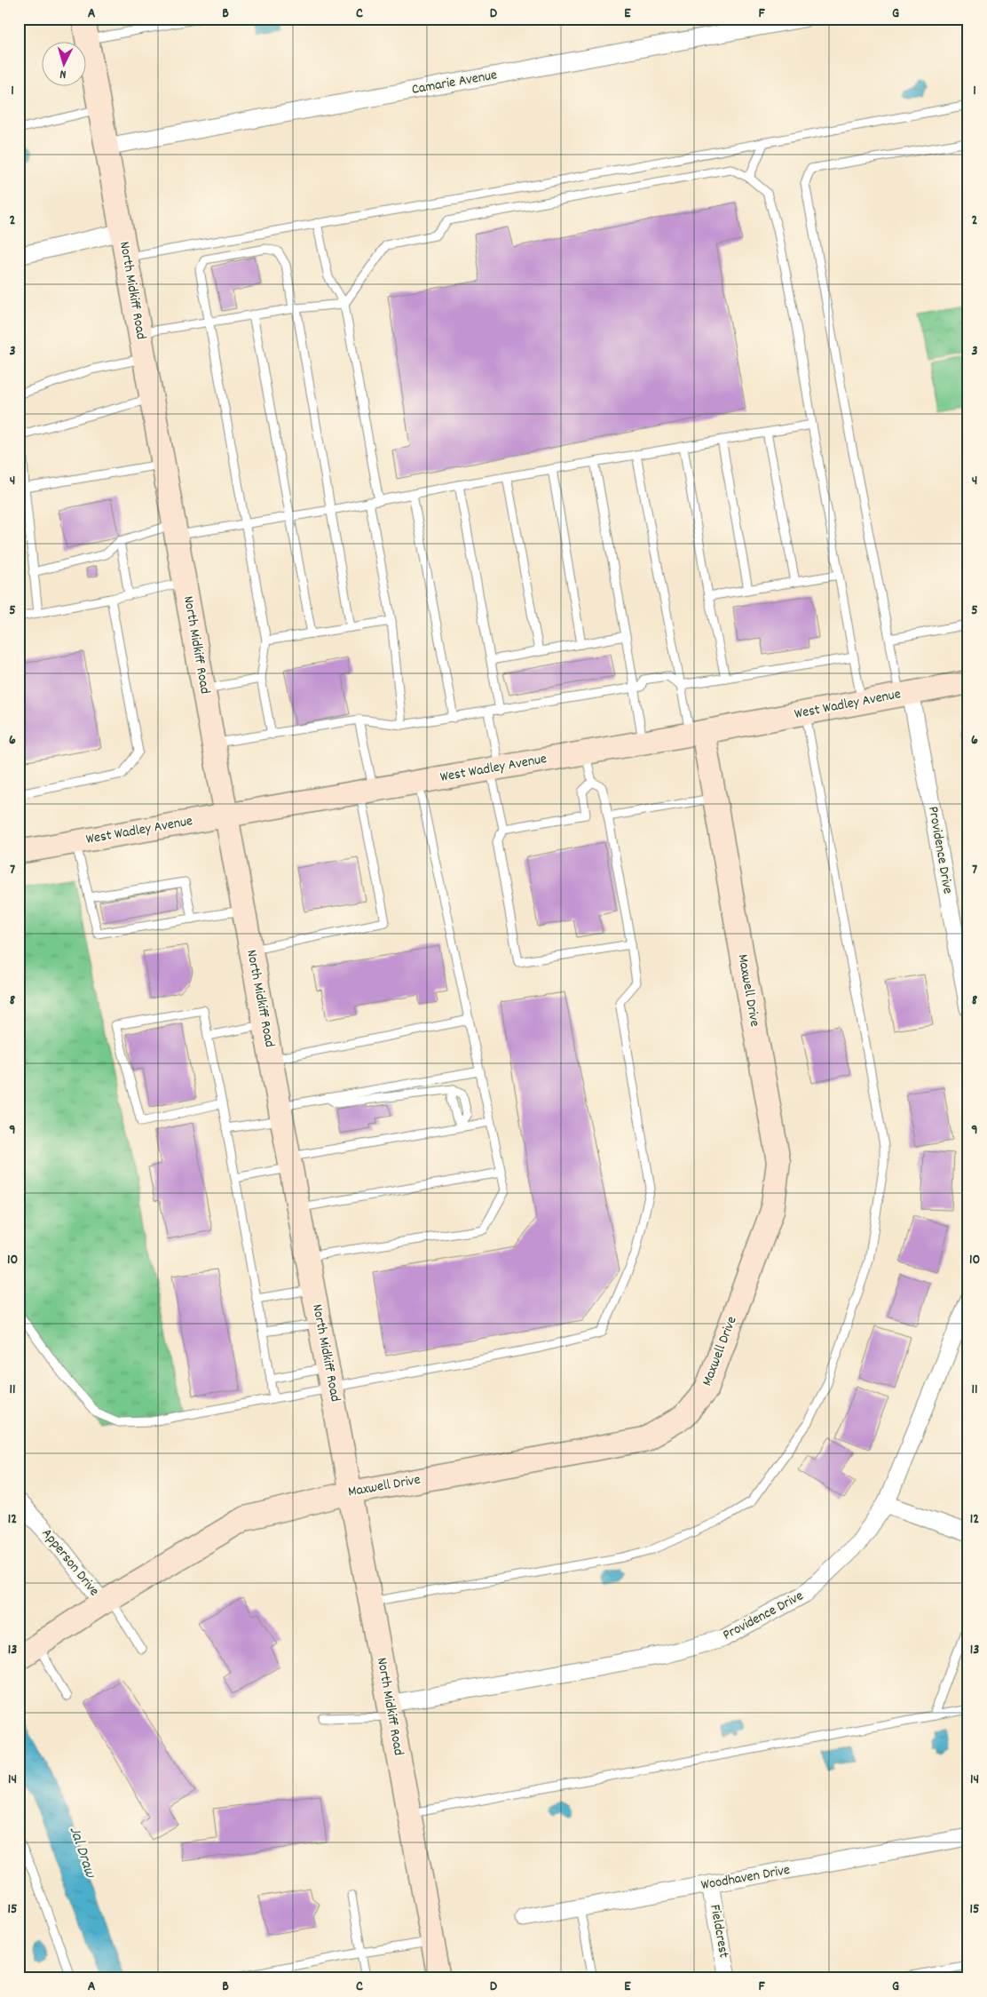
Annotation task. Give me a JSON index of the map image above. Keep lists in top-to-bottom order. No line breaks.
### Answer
{"streets":{"main road":["North Midkiff Road","West Wadley Avenue","Maxwell Drive"],"street":["Camarie Avenue","Providence Drive","Apperson Drive","Woodhaven Drive","Fieldcrest"]},"crossings":[["Camarie Avenue","North Midkiff Road"],["North Midkiff Road","West Wadley Avenue"],["North Midkiff Road","Providence Drive"],["North Midkiff Road","Maxwell Drive"],["West Wadley Avenue","Providence Drive"],["West Wadley Avenue","Maxwell Drive"],["Maxwell Drive","Apperson Drive"],["Woodhaven Drive","Fieldcrest"]],"water":["Jal Draw"],"north":"bottom","grid":{"columns":["A","B","C","D","E","F","G"],"rows":["1","2","3","4","5","6","7","8","9","10","11","12","13","14","15"]}}
